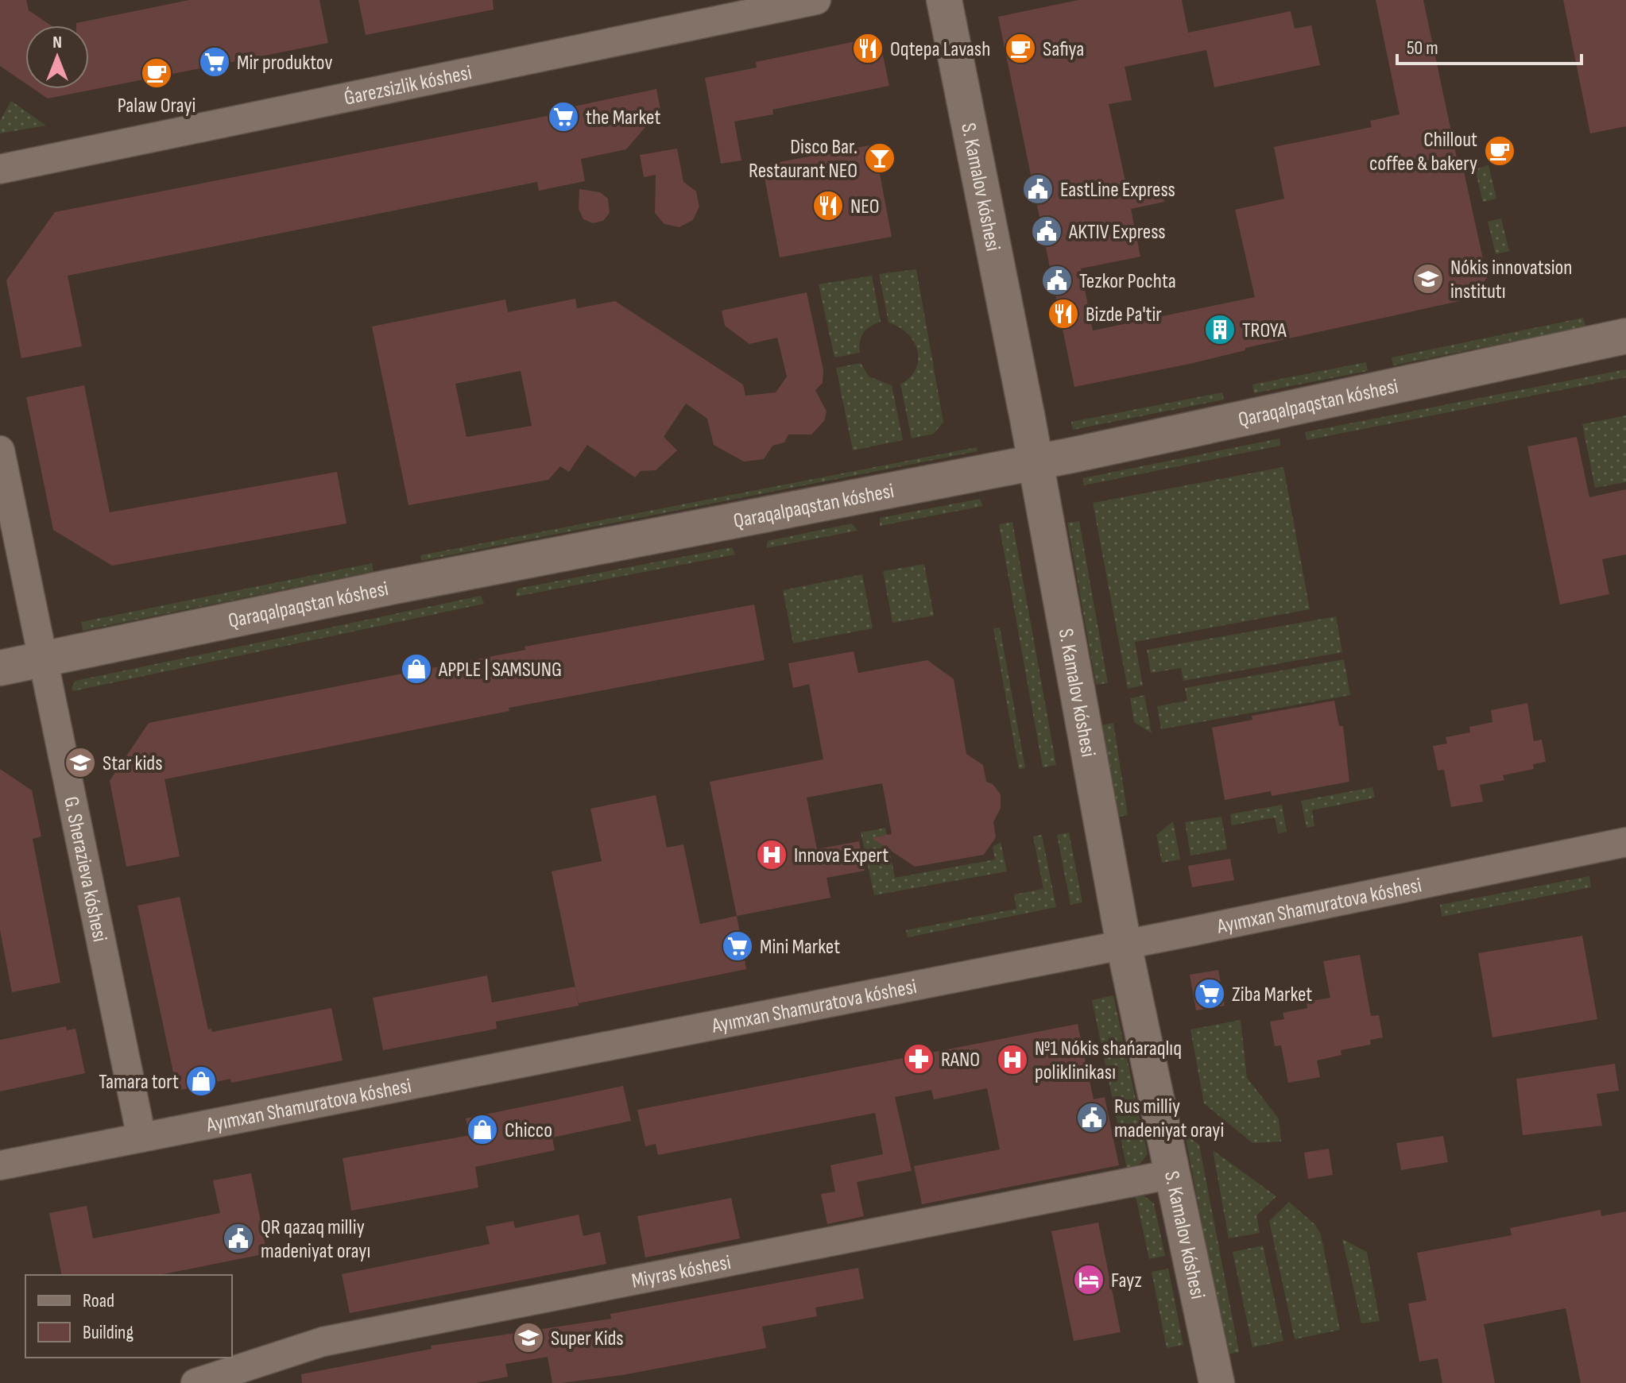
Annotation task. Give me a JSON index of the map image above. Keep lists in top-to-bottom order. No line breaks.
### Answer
{"streets":{"street":["Ǵarezsizlik kóshesi","S. Kamalov kóshesi","Qaraqalpaqstan kóshesi","G. Sherazieva kóshesi","Ayımxan Shamuratova kóshesi","Miyras kóshesi"]},"crossings":[["S. Kamalov kóshesi","Qaraqalpaqstan kóshesi"],["S. Kamalov kóshesi","Ayımxan Shamuratova kóshesi"],["S. Kamalov kóshesi","Miyras kóshesi"],["Qaraqalpaqstan kóshesi","G. Sherazieva kóshesi"],["G. Sherazieva kóshesi","Ayımxan Shamuratova kóshesi"]],"places":{"restaurant":["Oqtepa Lavash","NEO","Bizde Pa'tir"],"cafe":["Safiya","Palaw Orayi","Chillout coffee & bakery"],"supermarket":["Mir produktov","the Market","Mini Market","Ziba Market"],"bar":["Disco Bar. Restaurant NEO"],"public building":["EastLine Express","AKTIV Express","Tezkor Pochta","Rus milliy madeniyat orayi","QR qazaq milliy madeniyat orayı"],"school or university":["Nókis innovatsion institutı","Star kids","Super Kids"],"building":["TROYA"],"shop":["APPLE | SAMSUNG","Tamara tort","Chicco"],"hospital":["Innova Expert","№1 Nókis shańaraqlıq poliklinikası"],"pharmacy":["RANO"],"hotel":["Fayz"]},"legend":["Road","Building"],"scale_bar":"50 m","north":"top"}
